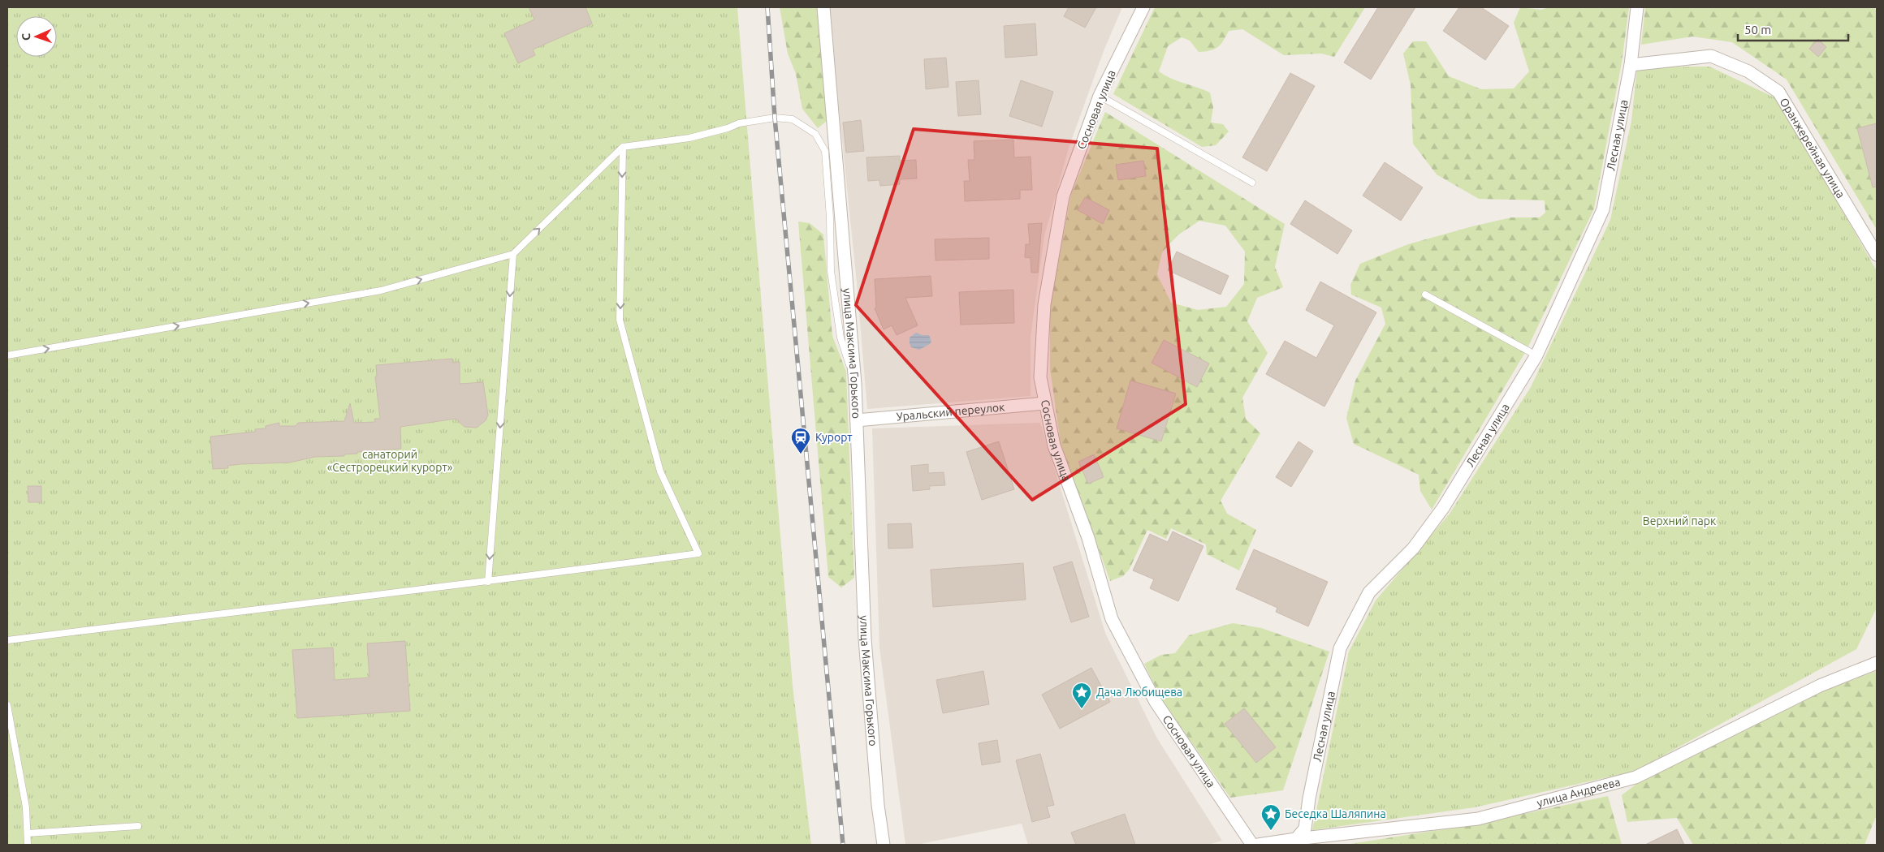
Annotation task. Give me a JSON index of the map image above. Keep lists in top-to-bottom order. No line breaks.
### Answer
{"streets":{"street":["Сосновая улица","Лесная улица","Оранжерейная улица","улица Максима Горького","Уральский переулок","улица Андреева"]},"crossings":[["Сосновая улица","Уральский переулок"],["Лесная улица","Оранжерейная улица"],["Лесная улица","улица Андреева"],["улица Максима Горького","Уральский переулок"]],"parks":["санаторий «Сестрорецкий курорт»","Верхний парк"],"places":{"station":["Курорт"],"place":["Дача Любищева","Беседка Шаляпина"]},"scale_bar":"50 m","north":"left"}
